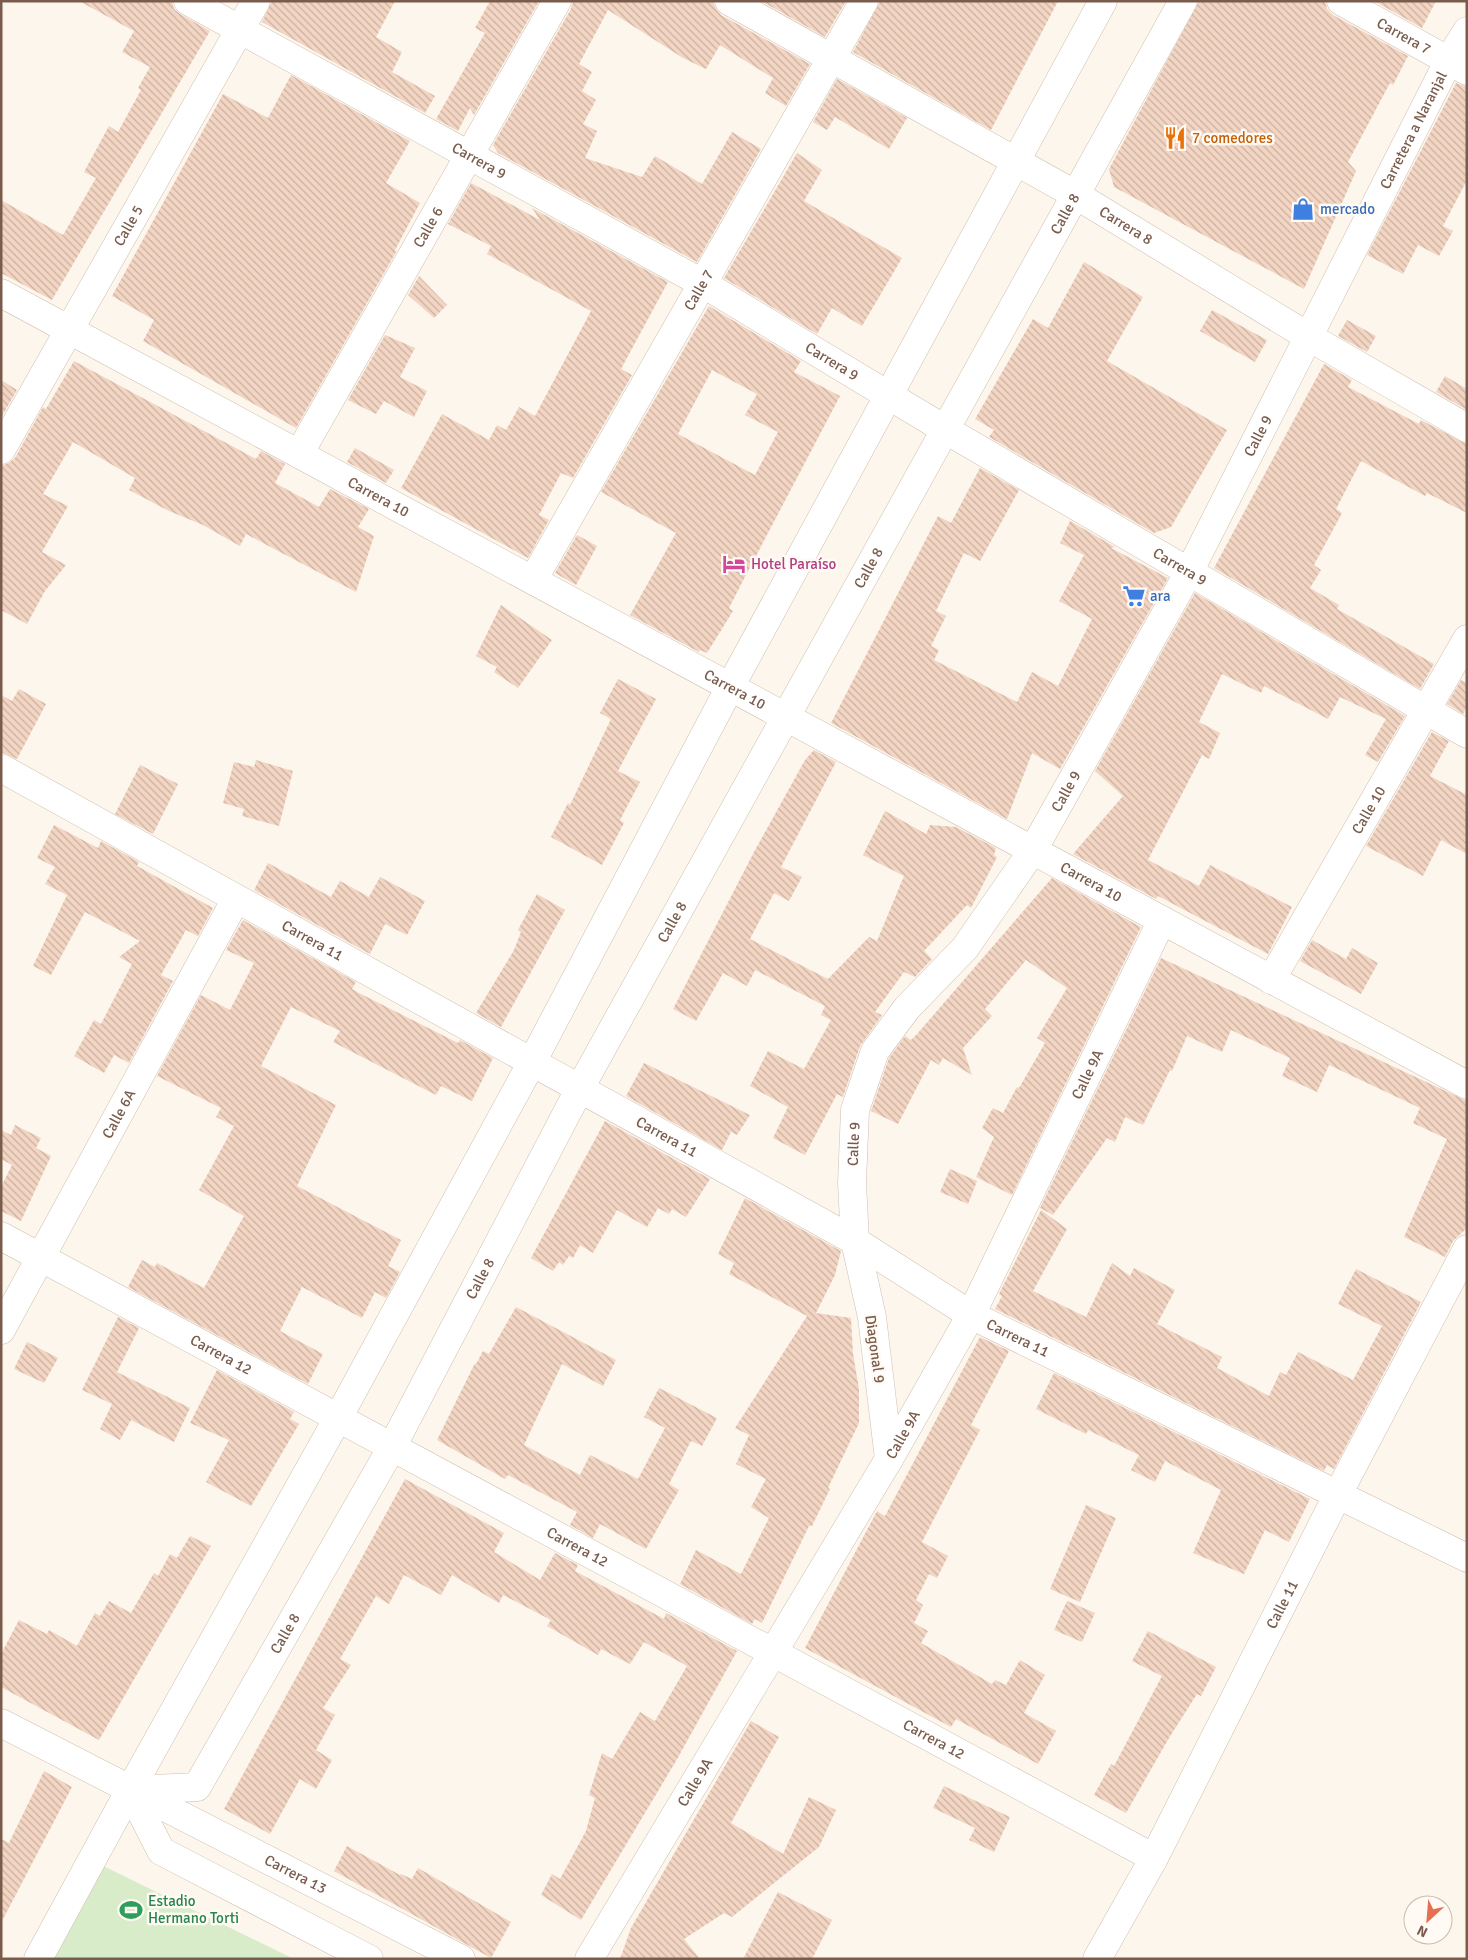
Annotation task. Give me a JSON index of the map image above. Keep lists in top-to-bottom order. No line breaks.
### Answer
{"streets":{"street":["Carrera 7","Carretera a Naranjal","Carrera 9","Calle 8","Calle 5","Carrera 8","Calle 6","Calle 7","Calle 9","Carrera 10","Calle 10","Carrera 11","Calle 9A","Calle 6A","Diagonal 9","Carrera 12","Calle 11","Carrera 13"]},"crossings":[["Carrera 7","Carretera a Naranjal"],["Carretera a Naranjal","Carrera 8"],["Carretera a Naranjal","Calle 9"],["Carrera 9","Calle 8"],["Carrera 9","Calle 5"],["Carrera 9","Calle 6"],["Carrera 9","Calle 7"],["Carrera 9","Calle 9"],["Carrera 9","Calle 10"],["Calle 8","Carrera 8"],["Calle 8","Carrera 10"],["Calle 8","Carrera 11"],["Calle 8","Carrera 12"],["Calle 8","Carrera 13"],["Calle 5","Carrera 10"],["Carrera 8","Calle 7"],["Carrera 8","Calle 9"],["Calle 6","Carrera 10"],["Calle 7","Carrera 10"],["Calle 9","Carrera 10"],["Calle 9","Carrera 11"],["Calle 9","Diagonal 9"],["Carrera 10","Calle 10"],["Carrera 10","Calle 9A"],["Carrera 11","Calle 9A"],["Carrera 11","Calle 6A"],["Carrera 11","Diagonal 9"],["Carrera 11","Calle 11"],["Calle 9A","Diagonal 9"],["Calle 9A","Carrera 12"],["Calle 6A","Carrera 12"],["Carrera 12","Calle 11"]],"places":{"restaurant":["7 comedores"],"shop":["mercado"],"hotel":["Hotel Paraíso"],"supermarket":["ara"],"sports":["Estadio Hermano Torti"]},"north":"bottom left"}
